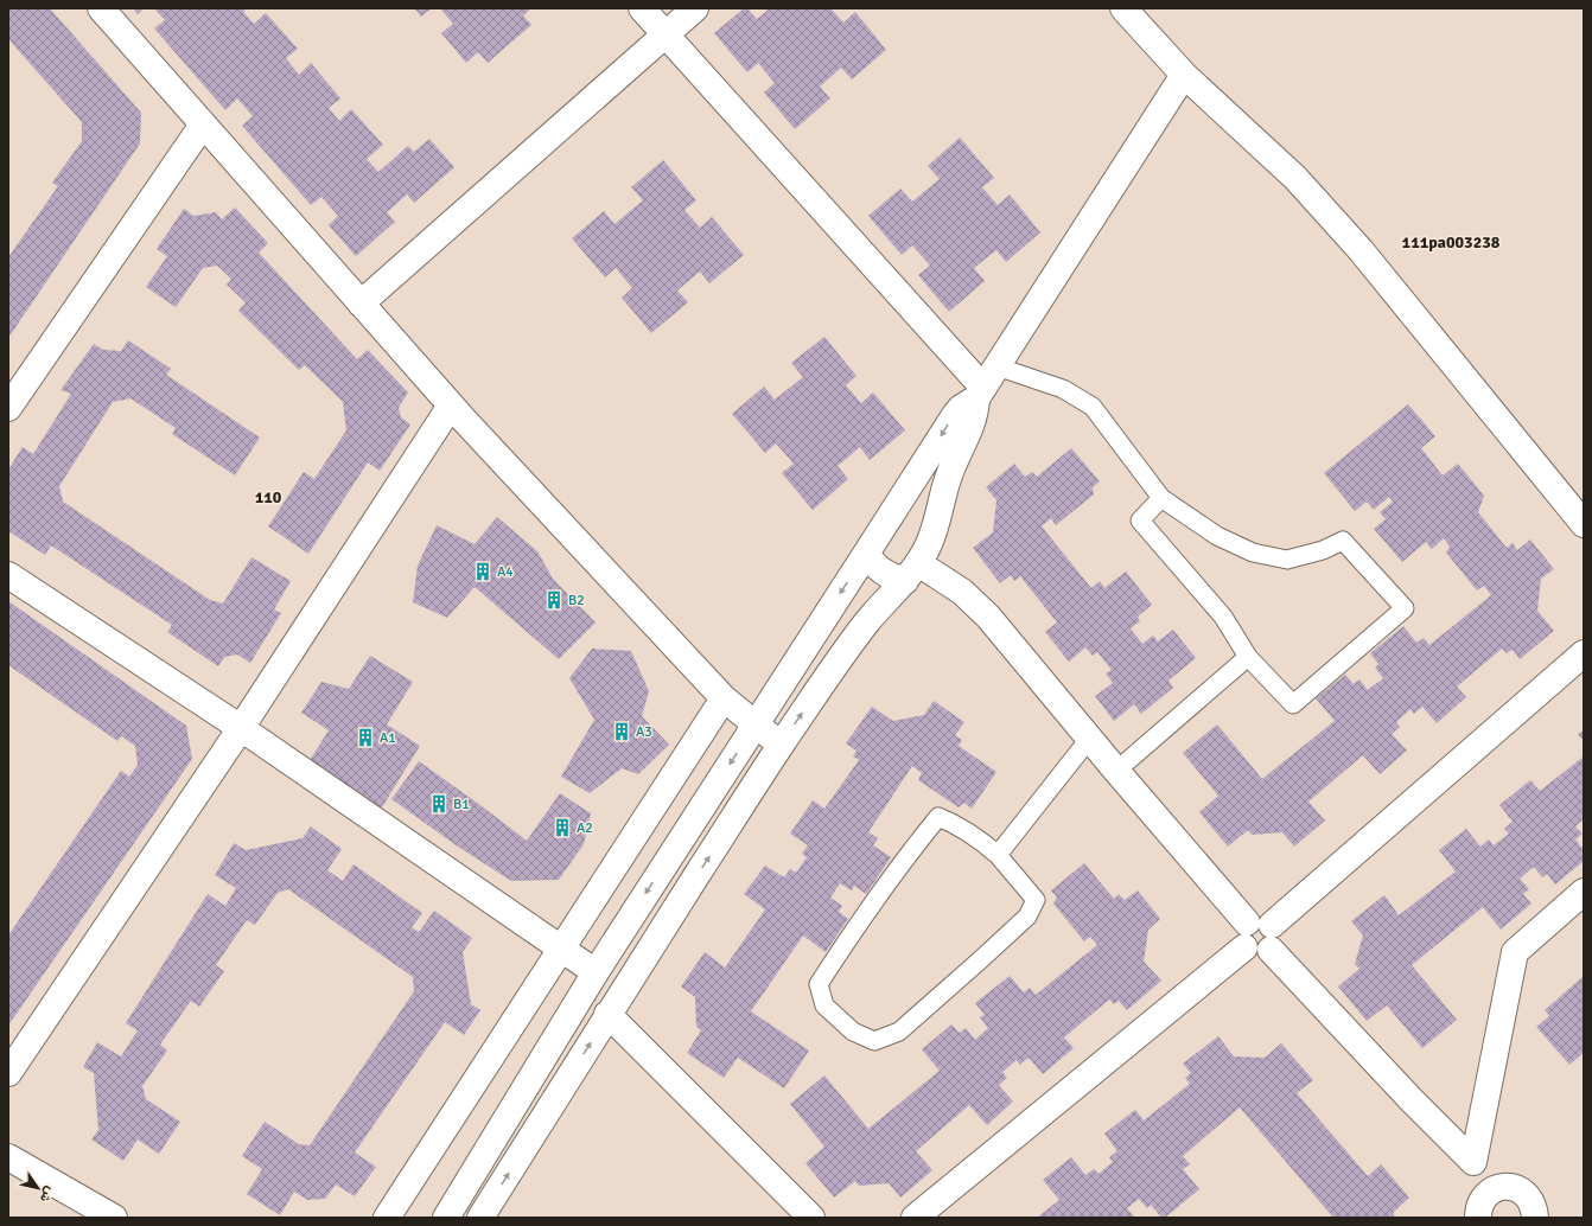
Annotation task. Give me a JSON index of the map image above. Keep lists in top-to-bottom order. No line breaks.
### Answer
{"districts":["111pa003238","110"],"places":{"building":["A4","B2","A3","A1","B1","A2"]},"north":"bottom right"}
